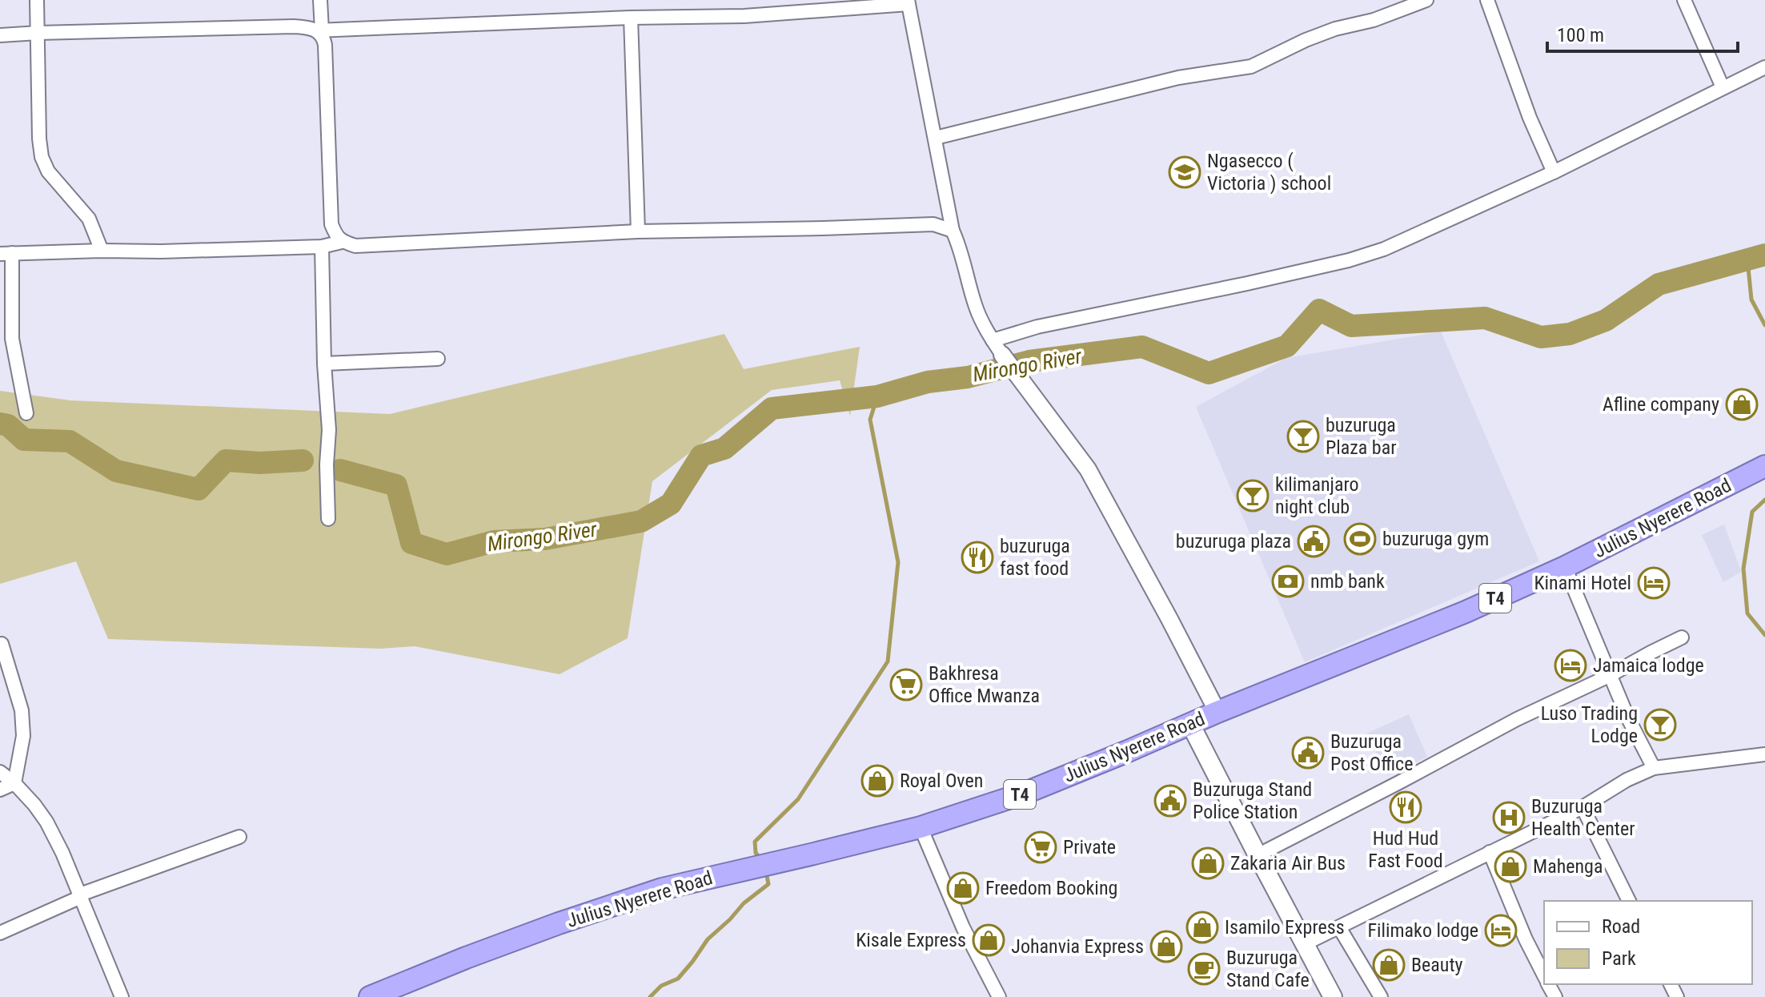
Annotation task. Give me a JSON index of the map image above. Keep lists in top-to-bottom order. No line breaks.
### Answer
{"streets":{"highway":["Julius Nyerere Road","T4"]},"water":["Mirongo River"],"places":{"school or university":["Ngasecco ( Victoria ) school"],"shop":["Afline company","Royal Oven","Zakaria Air Bus","Mahenga","Freedom Booking","Isamilo Express","Kisale Express","Johanvia Express","Beauty"],"bar":["buzuruga Plaza bar","kilimanjaro night club","Luso Trading Lodge"],"sports":["buzuruga gym"],"public building":["buzuruga plaza","Buzuruga Post Office","Buzuruga Stand Police Station"],"restaurant":["buzuruga fast food","Hud Hud Fast Food"],"bank":["nmb bank"],"hotel":["Kinami Hotel","Jamaica lodge","Filimako lodge"],"supermarket":["Bakhresa Office Mwanza","Private"],"hospital":["Buzuruga Health Center"],"cafe":["Buzuruga Stand Cafe"]},"legend":["Road","Park"],"scale_bar":"100 m"}
